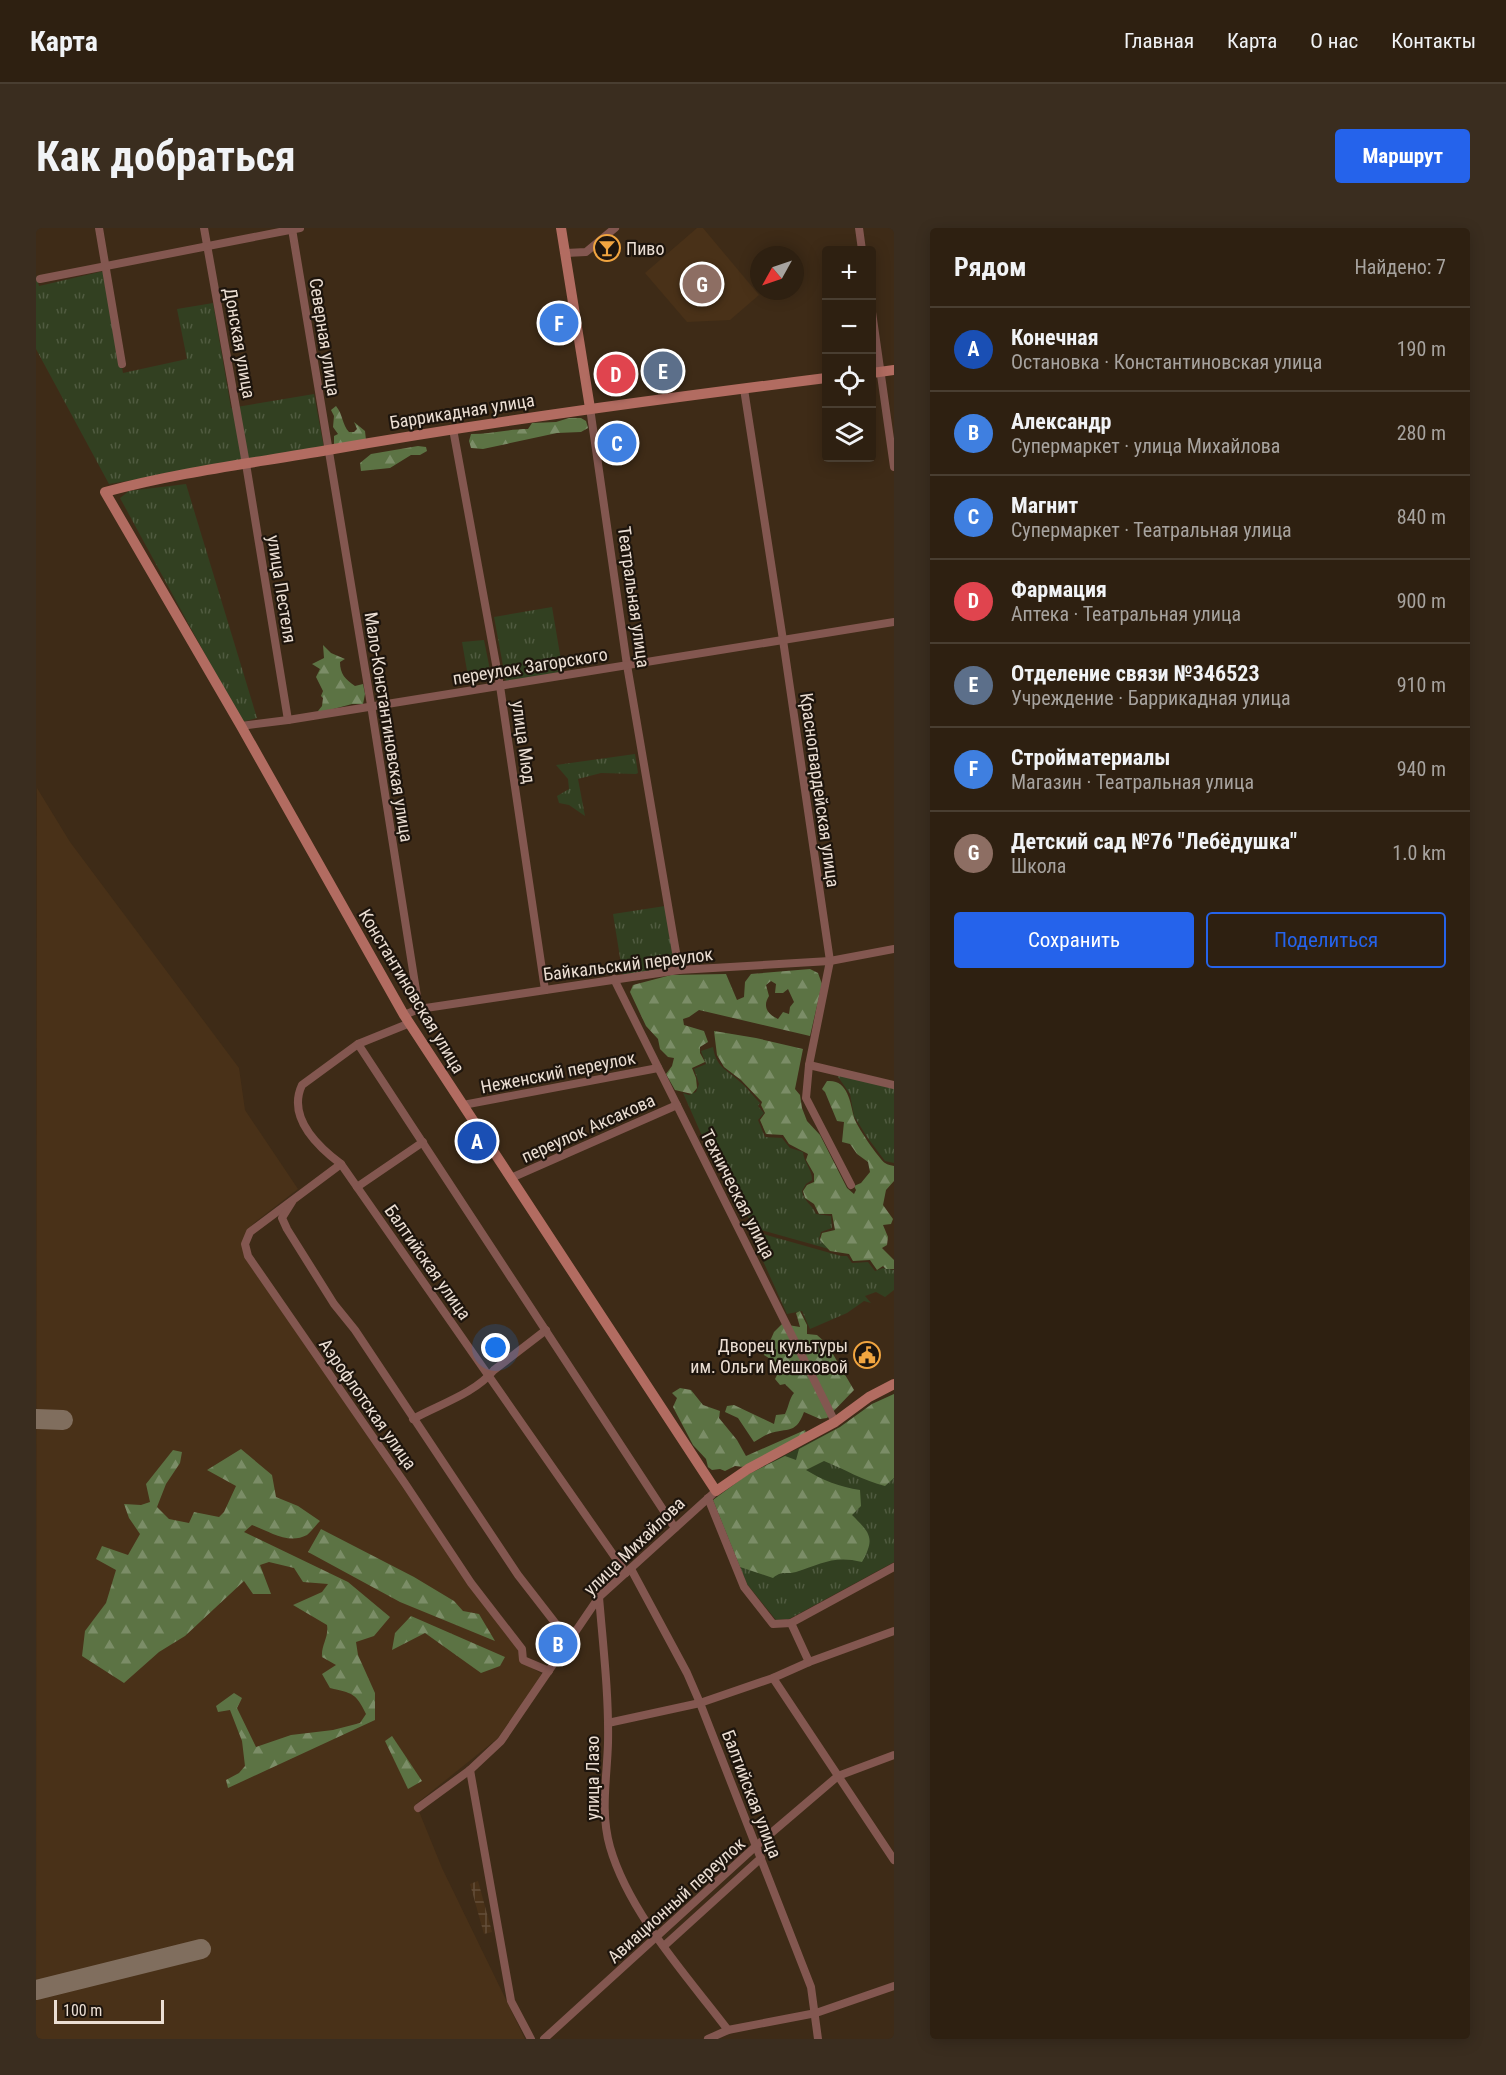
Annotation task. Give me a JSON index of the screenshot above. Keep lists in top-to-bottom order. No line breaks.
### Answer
{"streets":{"street":["Северная улица","Донская улица","Баррикадная улица","улица Пестеля","Театральная улица","переулок Загорского","Мало-Константиновская улица","улица Мюд","Красногвардейская улица","Байкальский переулок","Константиновская улица","Неженский переулок","переулок Аксакова","Техническая улица","Балтийская улица","Аэрофлотская улица","улица Михайлова","улица Лазо","Авиационный переулок"]},"crossings":[["Северная улица","Баррикадная улица"],["Северная улица","Мало-Константиновская улица"],["Донская улица","Баррикадная улица"],["Донская улица","улица Пестеля"],["Баррикадная улица","улица Пестеля"],["Баррикадная улица","Театральная улица"],["Баррикадная улица","Мало-Константиновская улица"],["Баррикадная улица","улица Мюд"],["Баррикадная улица","Красногвардейская улица"],["Баррикадная улица","Константиновская улица"],["улица Пестеля","переулок Загорского"],["Театральная улица","переулок Загорского"],["Театральная улица","Байкальский переулок"],["переулок Загорского","Мало-Константиновская улица"],["переулок Загорского","улица Мюд"],["переулок Загорского","Красногвардейская улица"],["переулок Загорского","Константиновская улица"],["Мало-Константиновская улица","Байкальский переулок"],["улица Мюд","Байкальский переулок"],["Красногвардейская улица","Байкальский переулок"],["Байкальский переулок","Константиновская улица"],["Байкальский переулок","Техническая улица"],["Байкальский переулок","Балтийская улица"],["Константиновская улица","Неженский переулок"],["Константиновская улица","переулок Аксакова"],["Константиновская улица","улица Михайлова"],["Неженский переулок","Техническая улица"],["переулок Аксакова","Техническая улица"],["Техническая улица","улица Михайлова"],["Балтийская улица","Аэрофлотская улица"],["Балтийская улица","улица Михайлова"],["Балтийская улица","Авиационный переулок"],["Аэрофлотская улица","улица Михайлова"],["улица Михайлова","улица Лазо"],["улица Лазо","Авиационный переулок"]],"places":{"bar":["Пиво"],"public building":["Дворец культуры им. Ольги Мешковой"]},"scale_bar":"100 m","north":"bottom left","page":{"header":"Карта","nav":["Главная","Карта","О нас","Контакты"],"buttons":["Маршрут",["Сохранить","Поделиться"]],"title":"Как добраться","heading":["Рядом","Найдено: 7"],"map_buttons":["+","−"],"pins":["G","F","E","D","C","A","B"],"list":[{"mark":"A","name":"Конечная","note":"Остановка · Константиновская улица","value":"190 m"},{"mark":"B","name":"Александр","note":"Супермаркет · улица Михайлова","value":"280 m"},{"mark":"C","name":"Магнит","note":"Супермаркет · Театральная улица","value":"840 m"},{"mark":"D","name":"Фармация","note":"Аптека · Театральная улица","value":"900 m"},{"mark":"E","name":"Отделение связи №346523","note":"Учреждение · Баррикадная улица","value":"910 m"},{"mark":"F","name":"Стройматериалы","note":"Магазин · Театральная улица","value":"940 m"},{"mark":"G","name":"Детский сад №76 \"Лебёдушка\"","note":"Школа","value":"1.0 km"}],"scale":"100 m"}}
